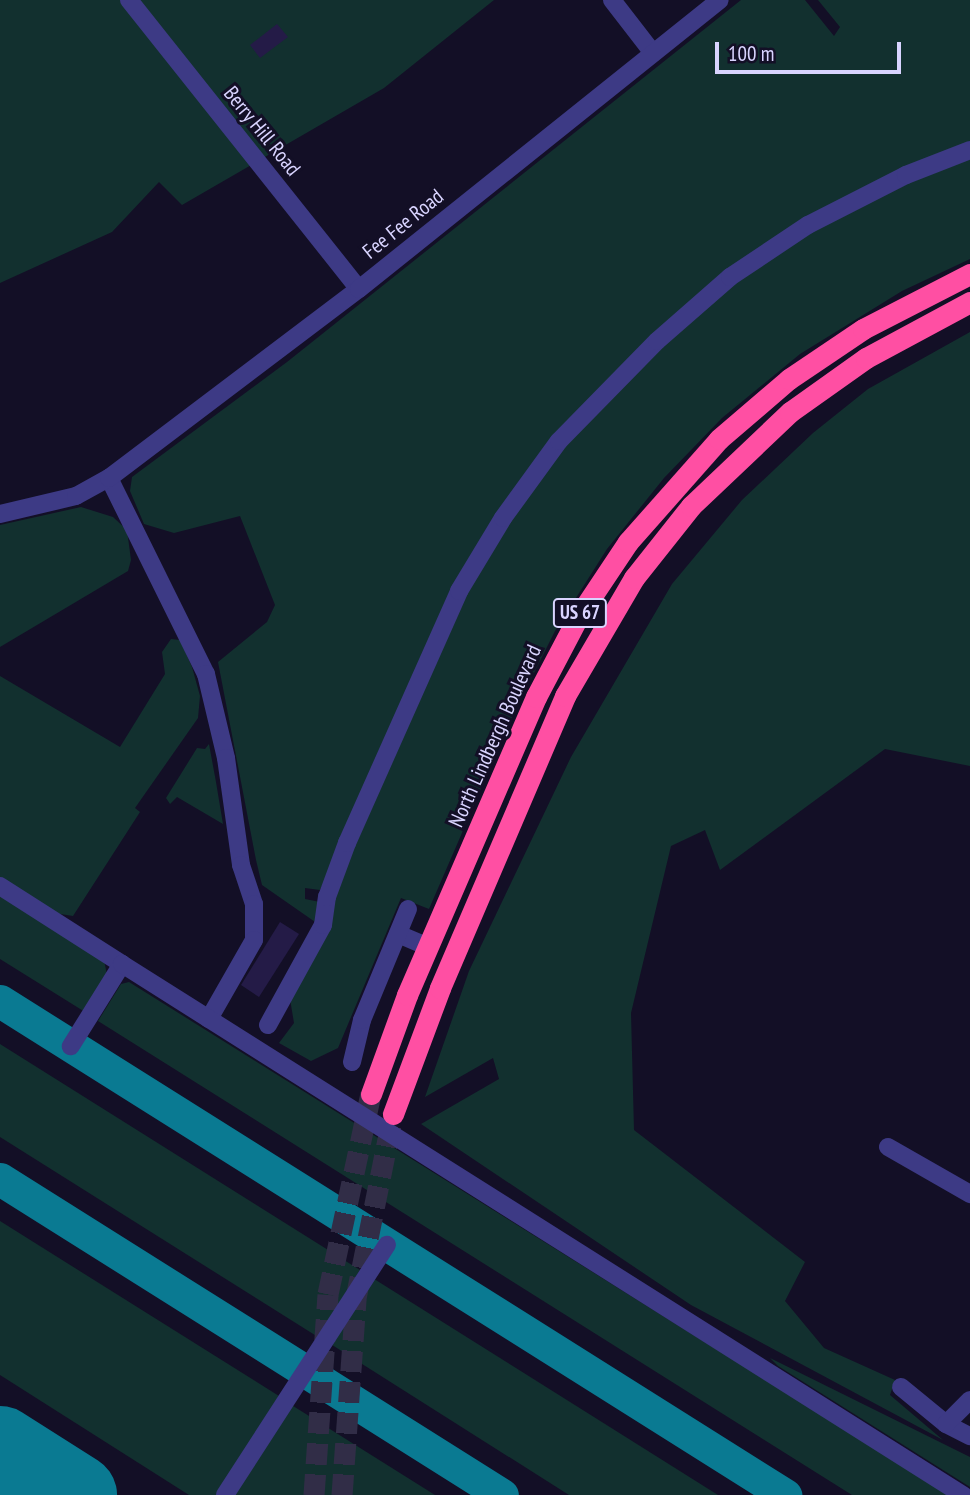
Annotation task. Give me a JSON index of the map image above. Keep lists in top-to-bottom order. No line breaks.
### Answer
{"streets":{"highway":["US 67","North Lindbergh Boulevard"],"street":["Berry Hill Road","Fee Fee Road"]},"crossings":[["Berry Hill Road","Fee Fee Road"]],"scale_bar":"100 m"}
